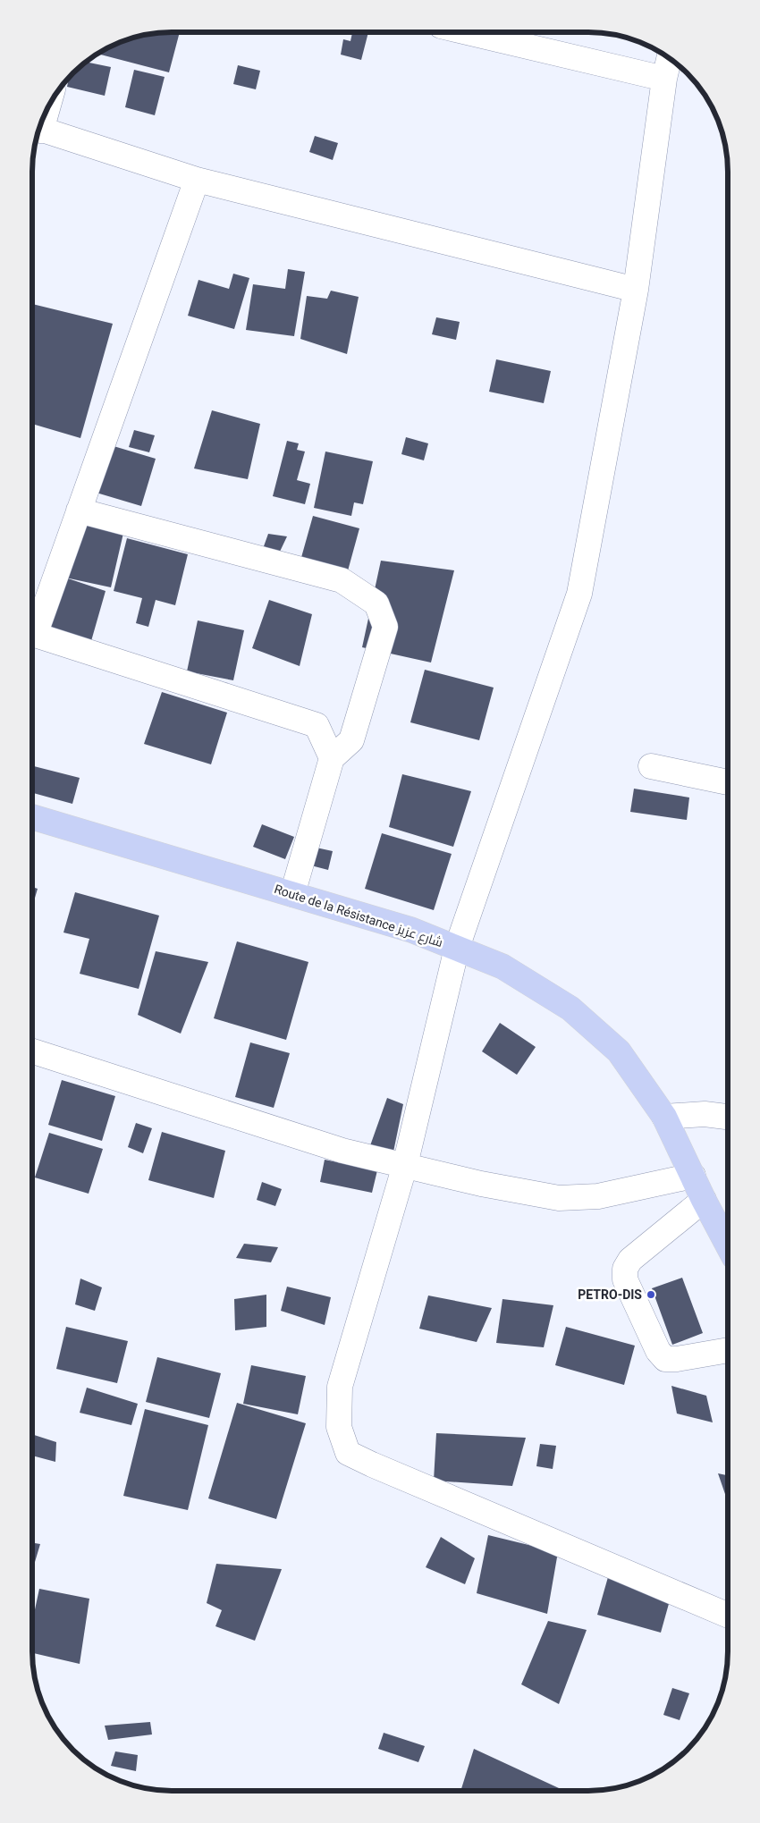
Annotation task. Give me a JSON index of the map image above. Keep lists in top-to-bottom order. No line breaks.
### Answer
{"streets":{"main road":["Route de la Résistance شارع عزيز"]},"places":["PETRO-DIS"]}
